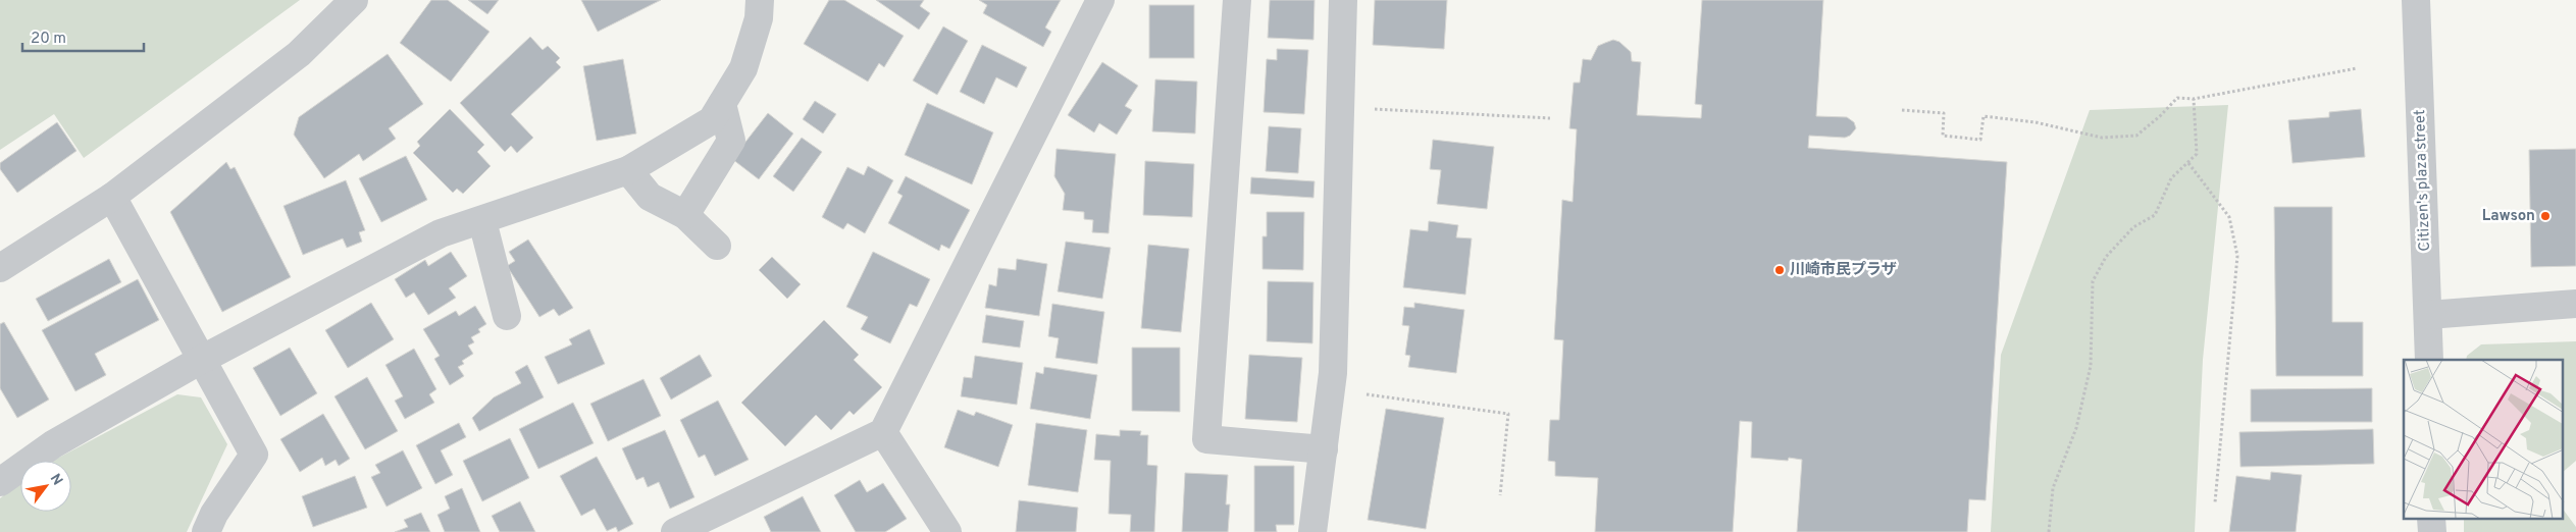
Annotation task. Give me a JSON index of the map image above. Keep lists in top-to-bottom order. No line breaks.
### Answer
{"streets":{"street":["Citizen's plaza street"]},"places":["Lawson","川崎市民プラザ"],"scale_bar":"20 m","north":"top right"}
